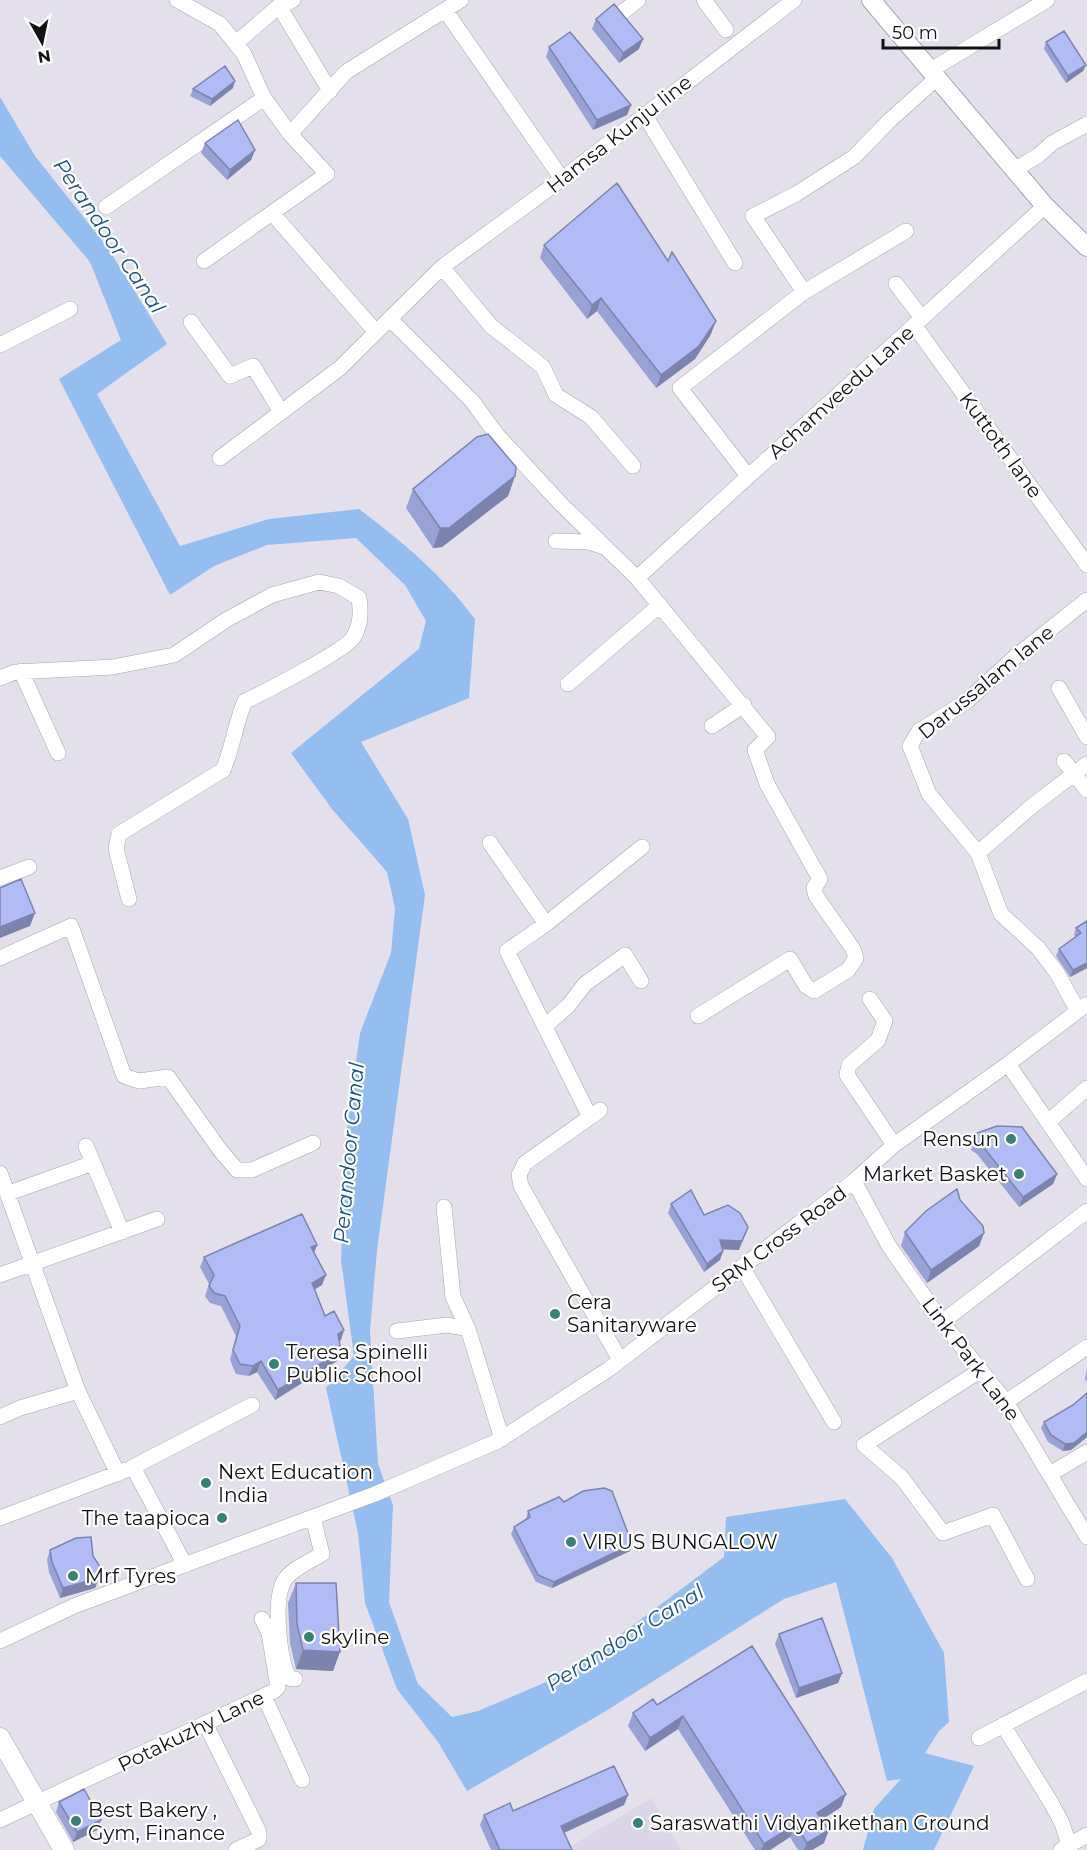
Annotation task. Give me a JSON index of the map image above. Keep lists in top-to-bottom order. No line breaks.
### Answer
{"streets":{"street":["Hamsa Kunju line","Achamveedu Lane","Kuttoth lane","Darussalam lane","SRM Cross Road","Link Park Lane","Potakuzhy Lane"]},"crossings":[["Achamveedu Lane","Kuttoth lane"],["Darussalam lane","SRM Cross Road"],["SRM Cross Road","Link Park Lane"]],"water":["Perandoor Canal"],"places":["Rensun","Market Basket","Cera Sanitaryware","Teresa Spinelli Public School","Next Education India","The taapioca","VIRUS BUNGALOW","Mrf Tyres","skyline","Best Bakery , Gym, Finance","Saraswathi Vidyanikethan Ground"],"scale_bar":"50 m","north":"bottom"}
